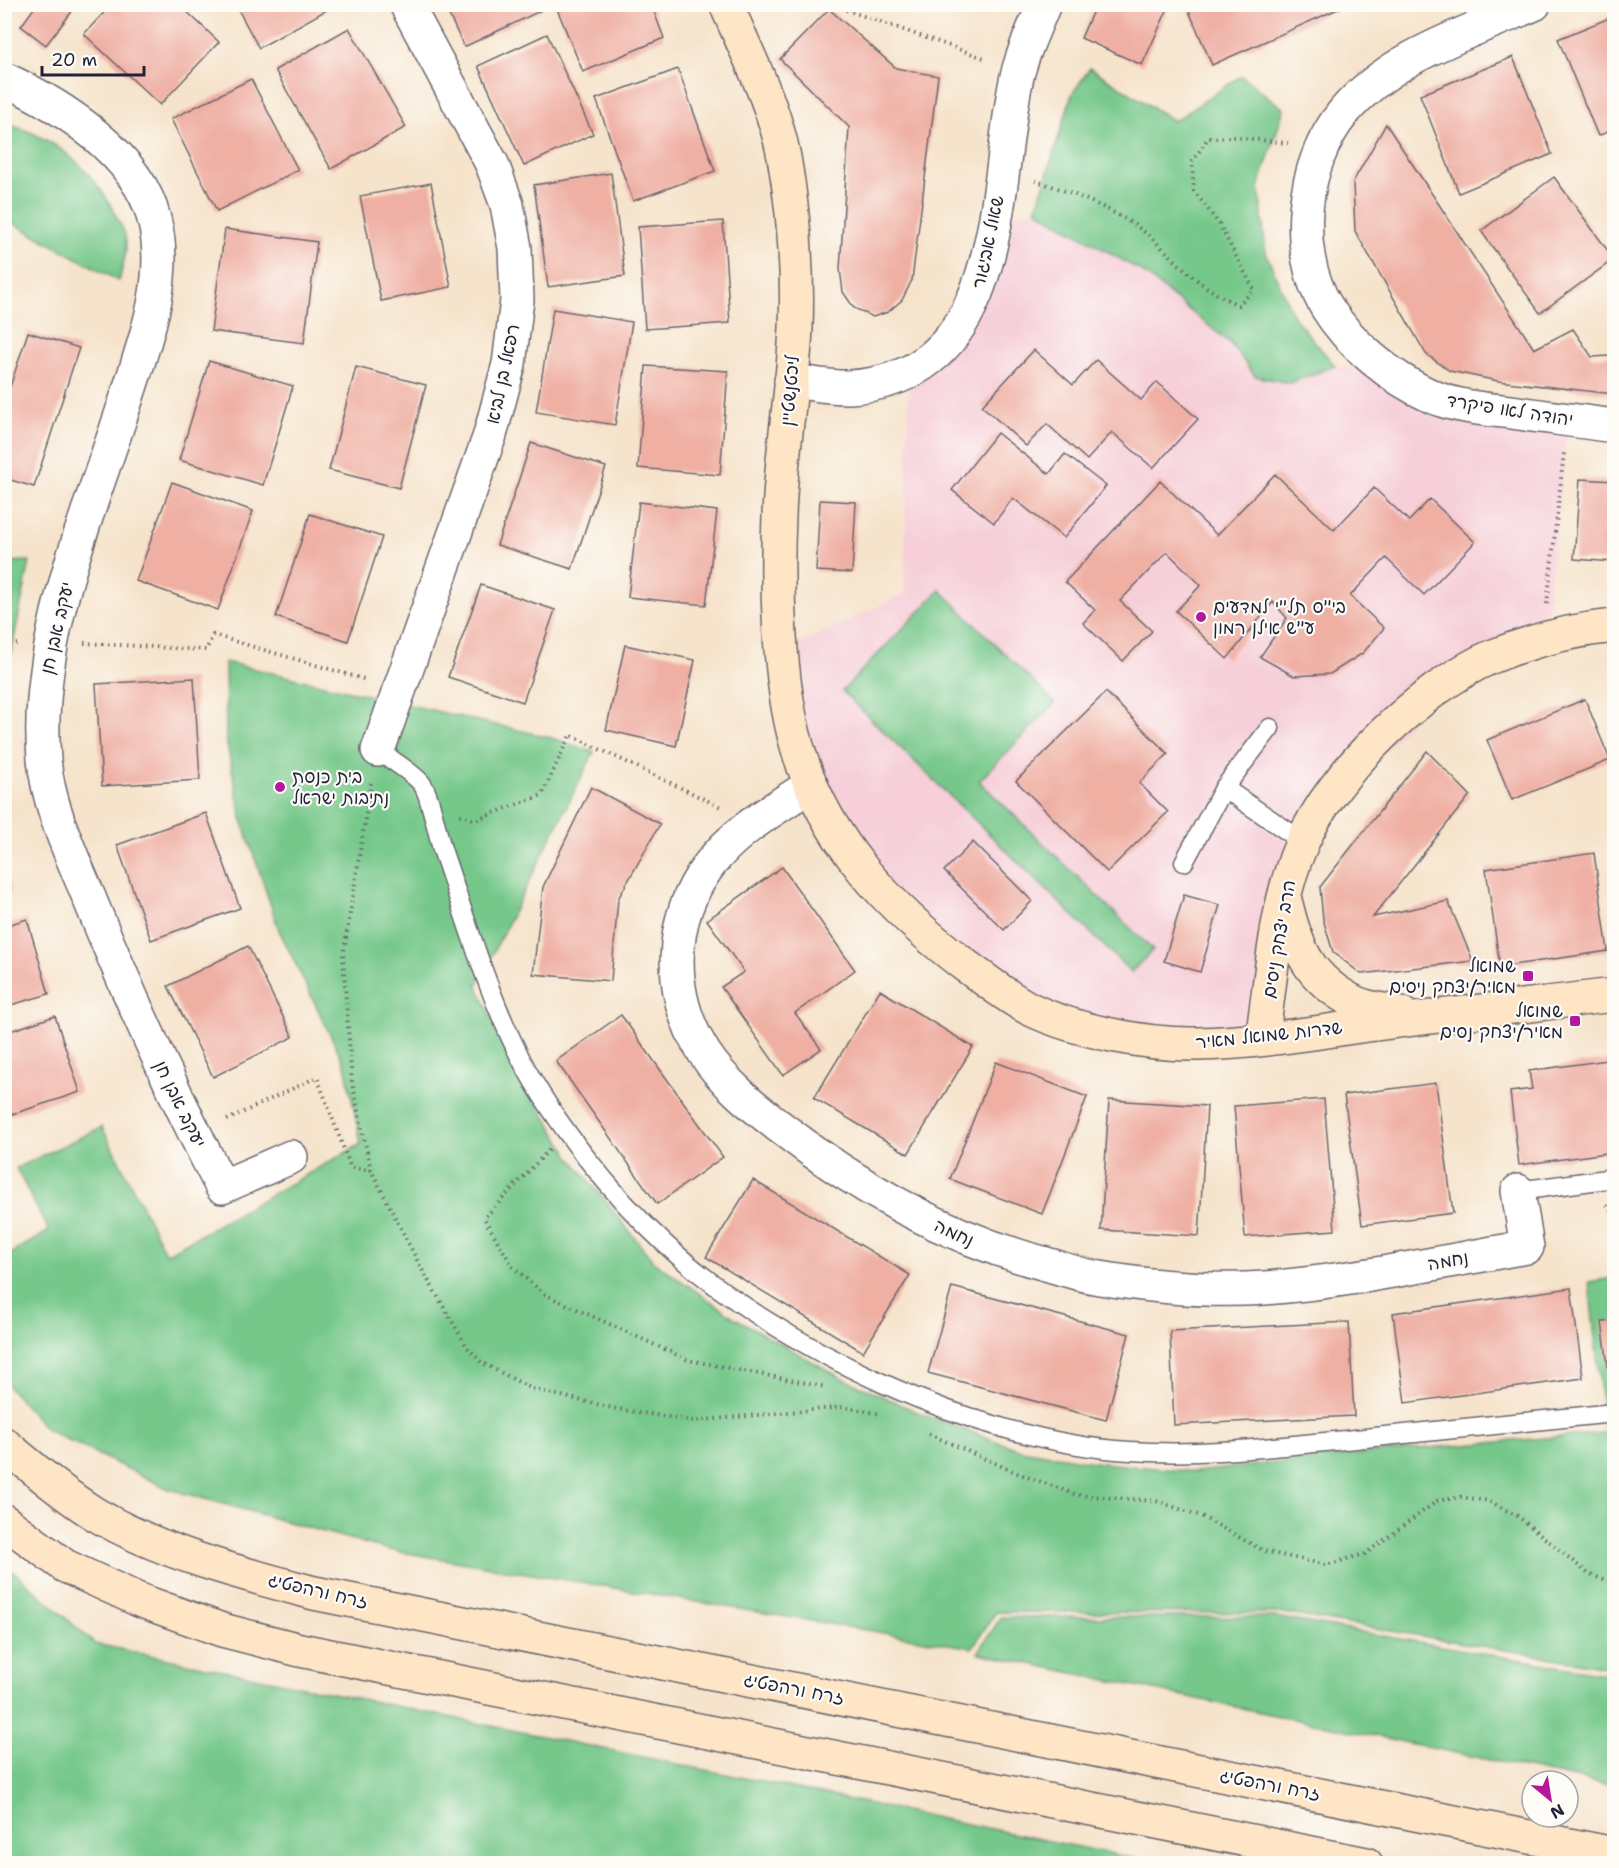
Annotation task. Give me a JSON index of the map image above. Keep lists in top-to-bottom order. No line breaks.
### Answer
{"streets":{"street":["שאול אביגור","רפאל בן לביא","ליכטנשטיין","יהודה לאו פיקרד","יעקב אבן חן","הרב יצחק ניסים","שדרות שמואל מאיר","נחמה","זרח ורהפטיג"]},"crossings":[["שאול אביגור","ליכטנשטיין"],["ליכטנשטיין","שדרות שמואל מאיר"],["ליכטנשטיין","נחמה"],["הרב יצחק ניסים","שדרות שמואל מאיר"],["שדרות שמואל מאיר","נחמה"]],"places":{"other":["בי\"ס תל\"י למדעים ע\"ש אילן רמון","בית כנסת נתיבות ישראל"],"transit":["שמואל מאיר/יצחק ניסים","שמואל מאיר/יצחק נסים"]},"scale_bar":"20 m","north":"bottom right"}
